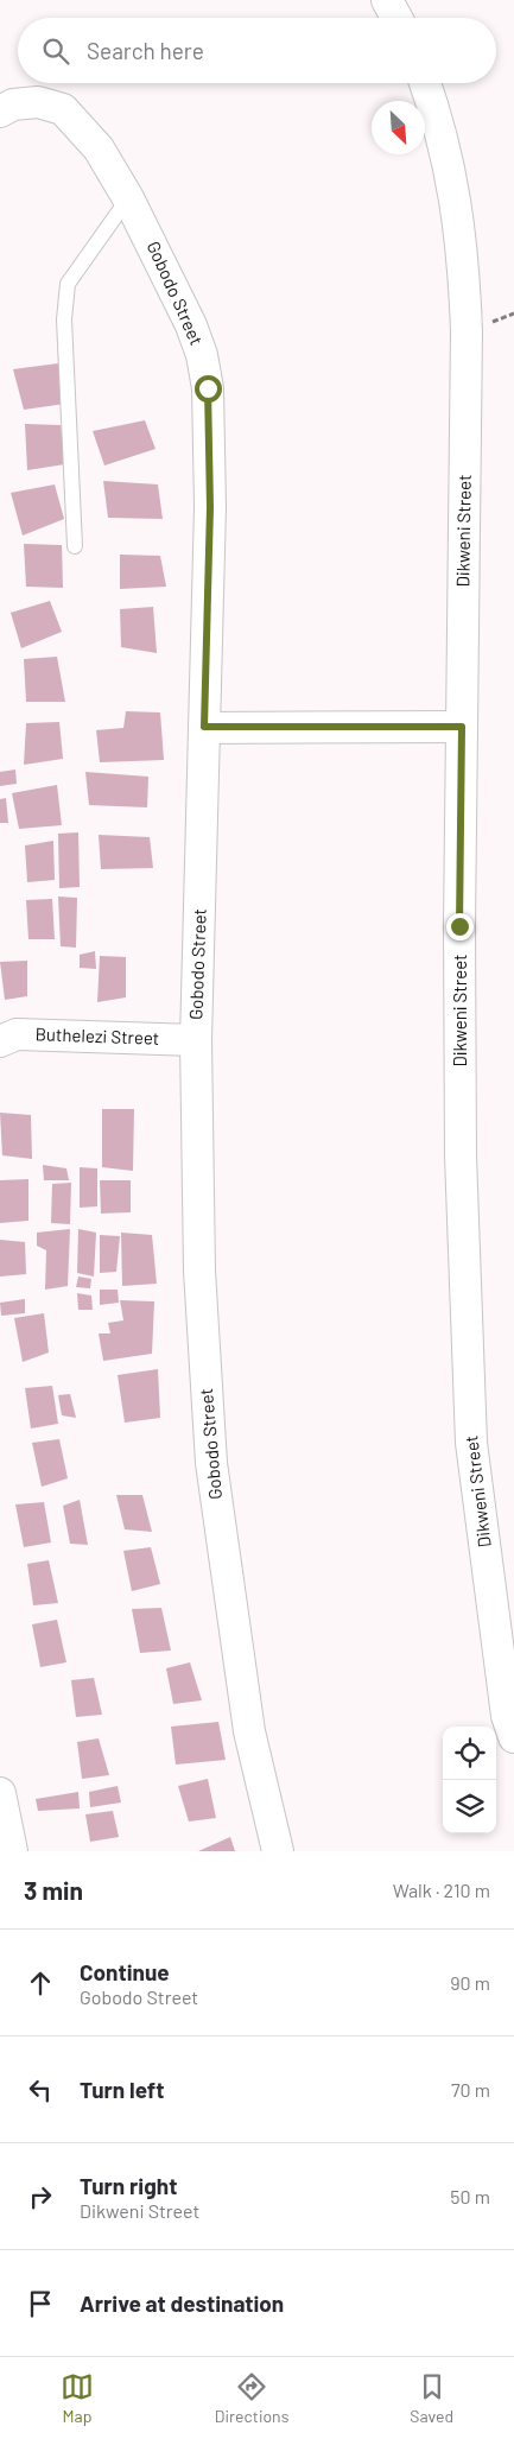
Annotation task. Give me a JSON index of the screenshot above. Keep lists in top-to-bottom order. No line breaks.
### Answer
{"streets":{"street":["Gobodo Street","Dikweni Street","Buthelezi Street"]},"crossings":[["Gobodo Street","Buthelezi Street"]],"north":"bottom right","page":{"search":"Search here","heading":["3 min","Walk · 210 m"],"list":[["Continue","Gobodo Street","90 m"],["Turn left","70 m"],["Turn right","Dikweni Street","50 m"],"Arrive at destination"],"nav":["Map","Directions","Saved"]}}
